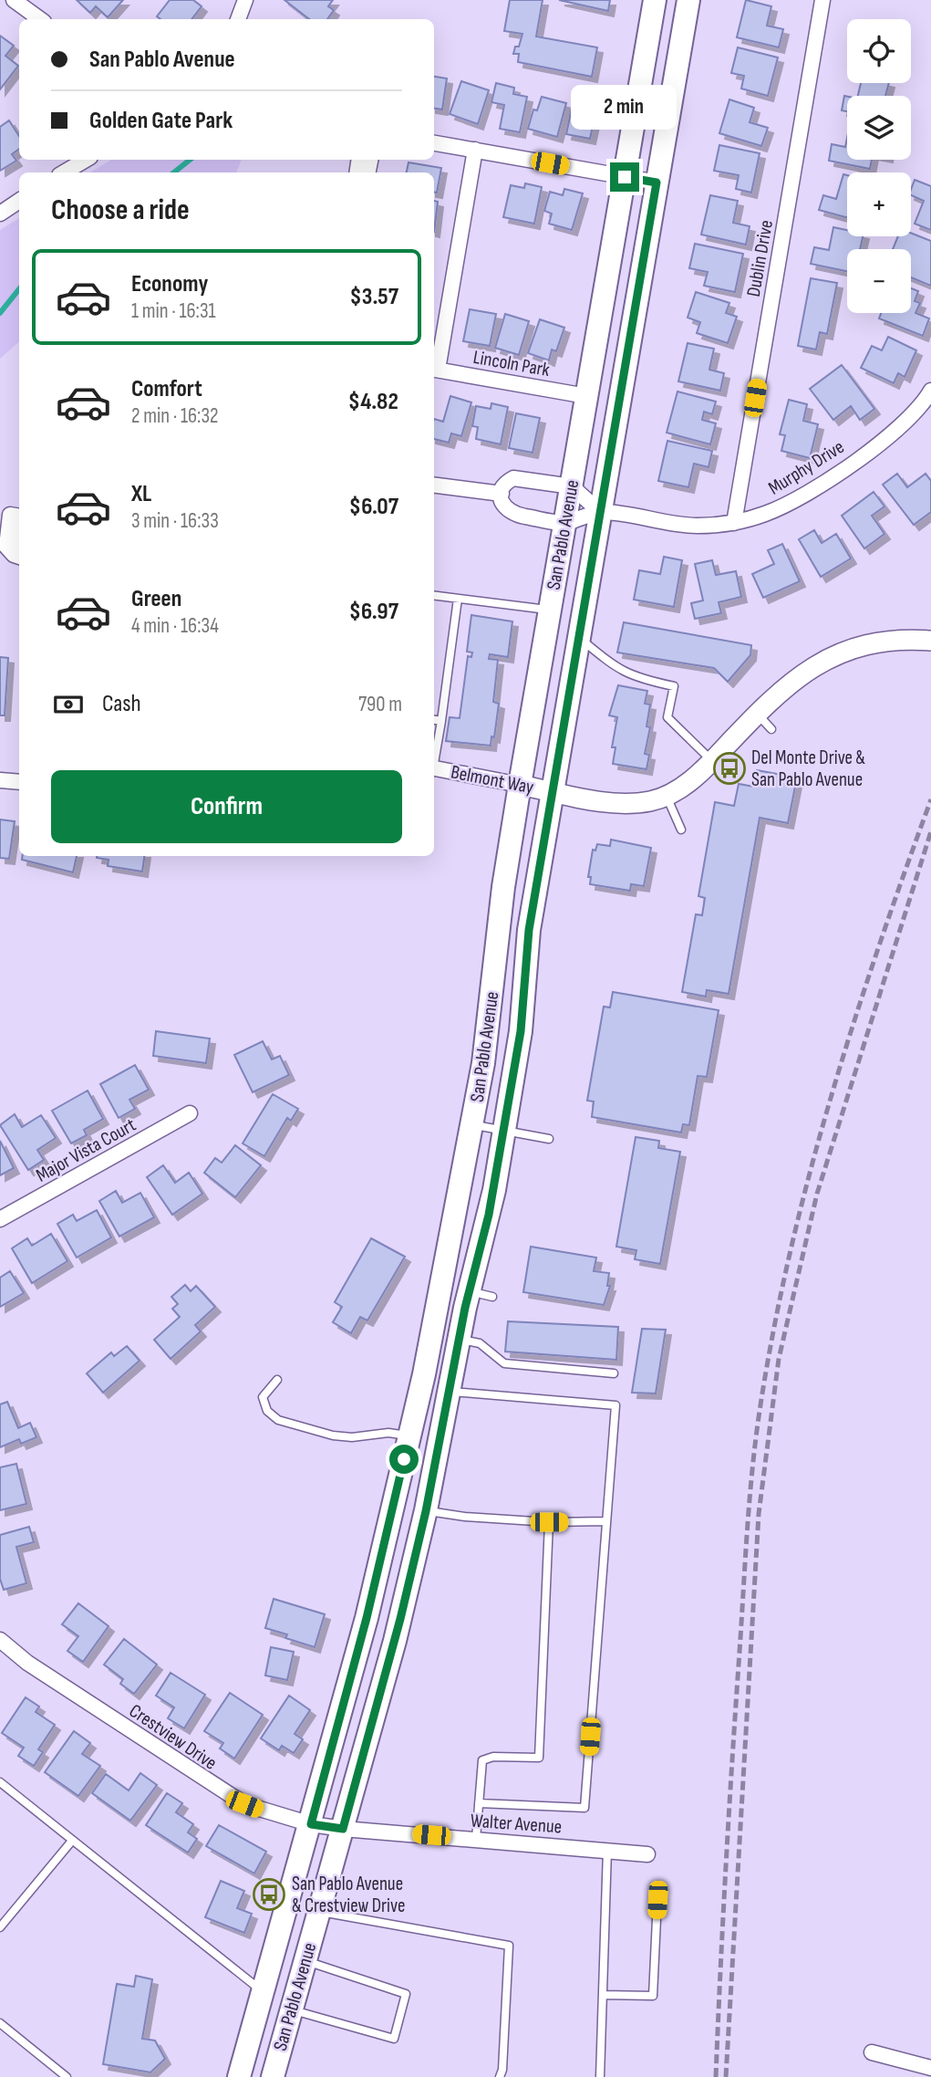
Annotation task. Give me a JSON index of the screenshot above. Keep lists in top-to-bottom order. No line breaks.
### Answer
{"streets":{"main road":["San Pablo Avenue"],"street":["Dublin Drive","Lincoln Park","Murphy Drive","Belmont Way","Major Vista Court","Crestview Drive","Walter Avenue"]},"crossings":[["Dublin Drive","Murphy Drive"],["Lincoln Park","San Pablo Avenue"],["Murphy Drive","San Pablo Avenue"],["San Pablo Avenue","Belmont Way"],["San Pablo Avenue","Crestview Drive"],["San Pablo Avenue","Walter Avenue"],["Crestview Drive","Walter Avenue"]],"places":{"bus stop":["Del Monte Drive & San Pablo Avenue","San Pablo Avenue & Crestview Drive"]},"page":{"map_buttons":["+","−"],"banner":["San Pablo Avenue","Golden Gate Park"],"bubble":"2 min","heading":"Choose a ride","list":[{"name":"Economy","note":"1 min · 16:31","value":"$3.57"},{"name":"Comfort","note":"2 min · 16:32","value":"$4.82"},{"name":"XL","note":"3 min · 16:33","value":"$6.07"},{"name":"Green","note":"4 min · 16:34","value":"$6.97"}],"pay":["Cash","790 m"],"buttons":"Confirm"}}
